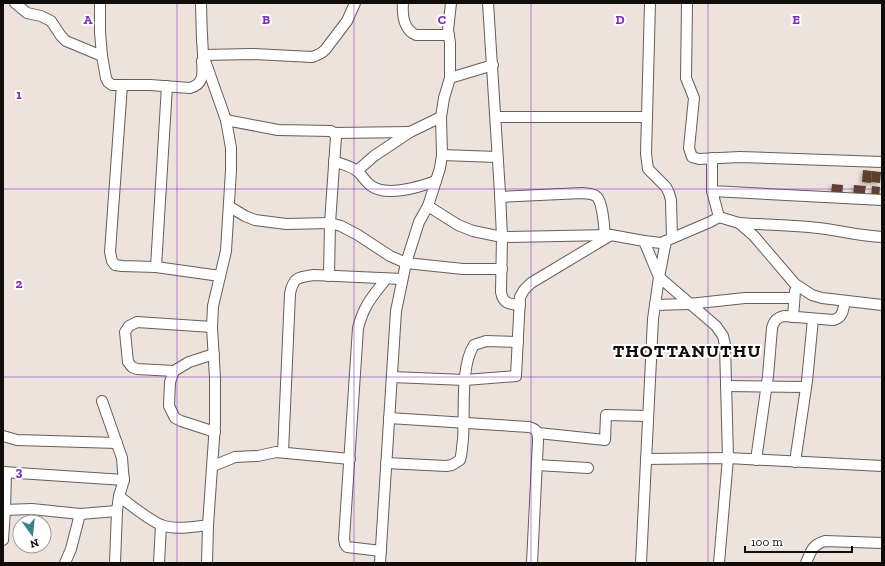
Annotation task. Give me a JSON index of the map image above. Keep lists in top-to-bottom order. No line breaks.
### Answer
{"districts":["THOTTANUTHU"],"scale_bar":"100 m","north":"bottom","grid":{"columns":["A","B","C","D","E"],"rows":["1","2","3"]}}
